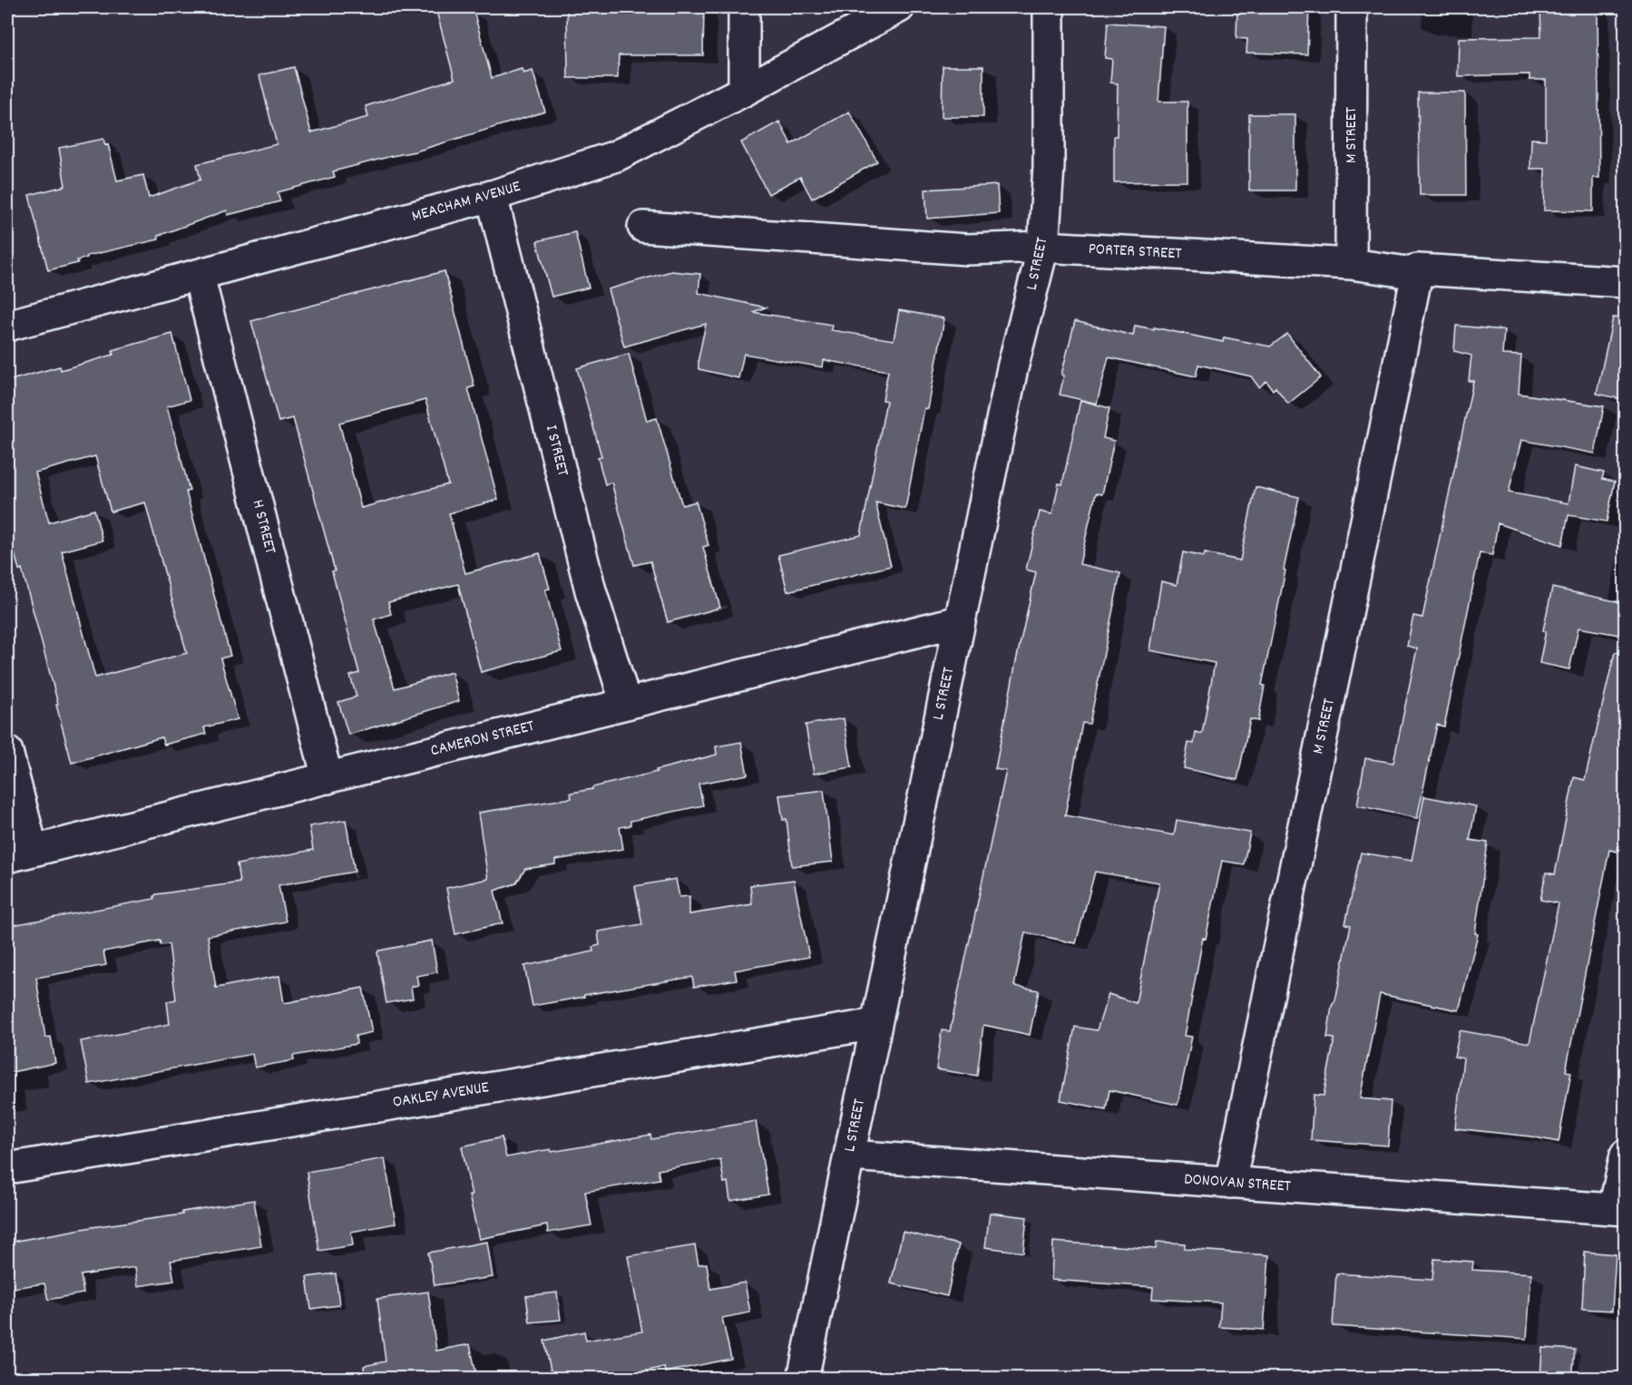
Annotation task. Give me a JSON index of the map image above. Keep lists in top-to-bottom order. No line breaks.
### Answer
{"streets":{"street":["M STREET","MEACHAM AVENUE","PORTER STREET","L STREET","I STREET","H STREET","CAMERON STREET","OAKLEY AVENUE","DONOVAN STREET"]},"crossings":[["M STREET","PORTER STREET"],["M STREET","DONOVAN STREET"],["MEACHAM AVENUE","I STREET"],["MEACHAM AVENUE","H STREET"],["PORTER STREET","L STREET"],["L STREET","CAMERON STREET"],["L STREET","OAKLEY AVENUE"],["L STREET","DONOVAN STREET"],["I STREET","CAMERON STREET"],["H STREET","CAMERON STREET"]]}
